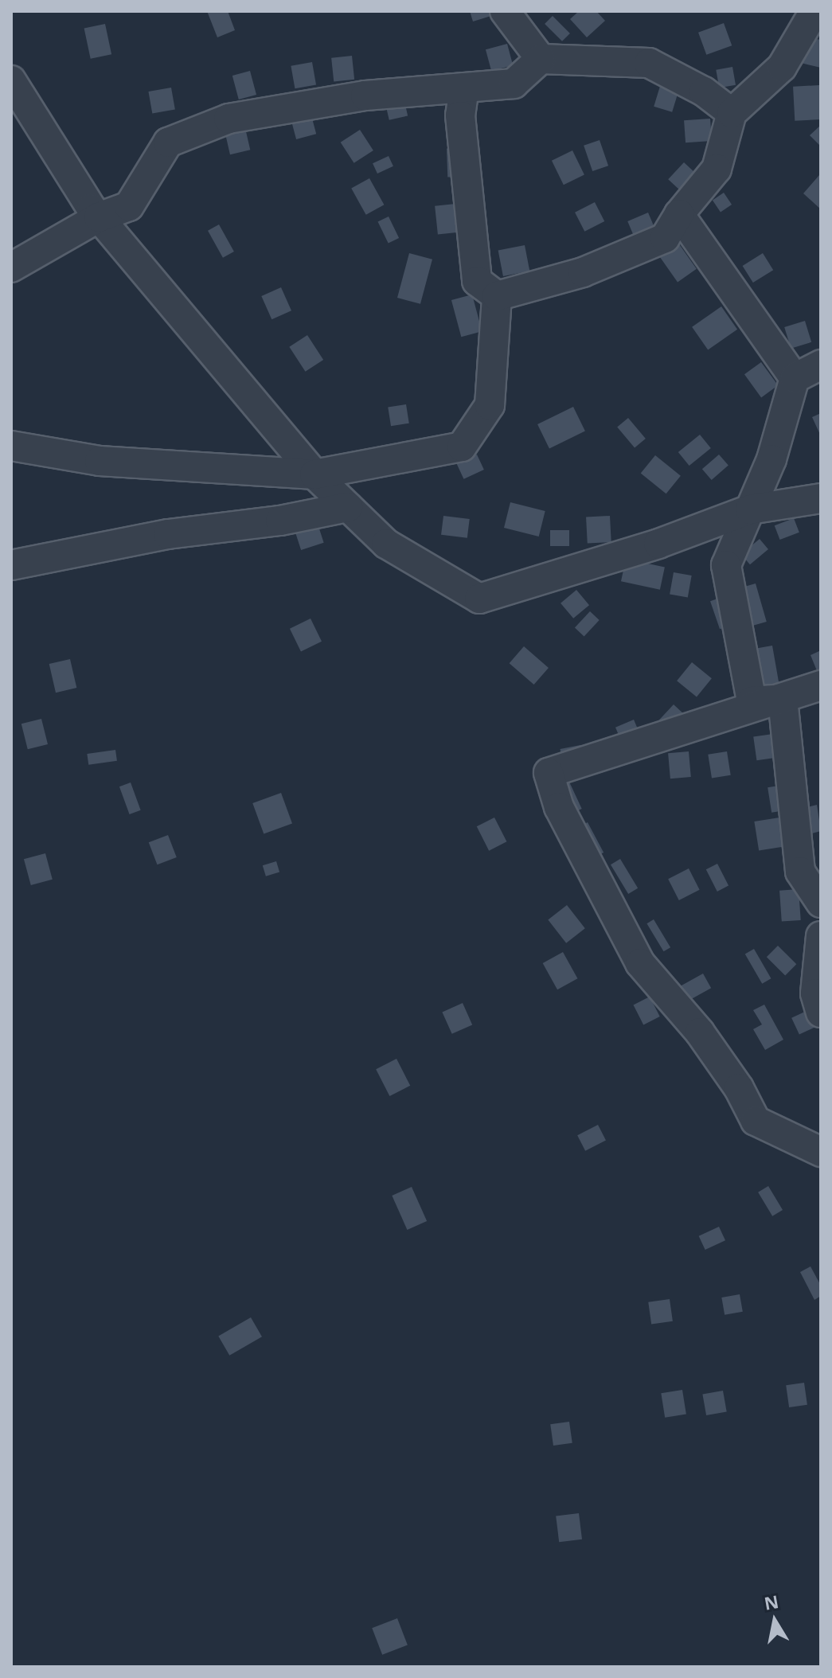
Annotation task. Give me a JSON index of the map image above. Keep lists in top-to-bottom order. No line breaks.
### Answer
{"north":"top"}
